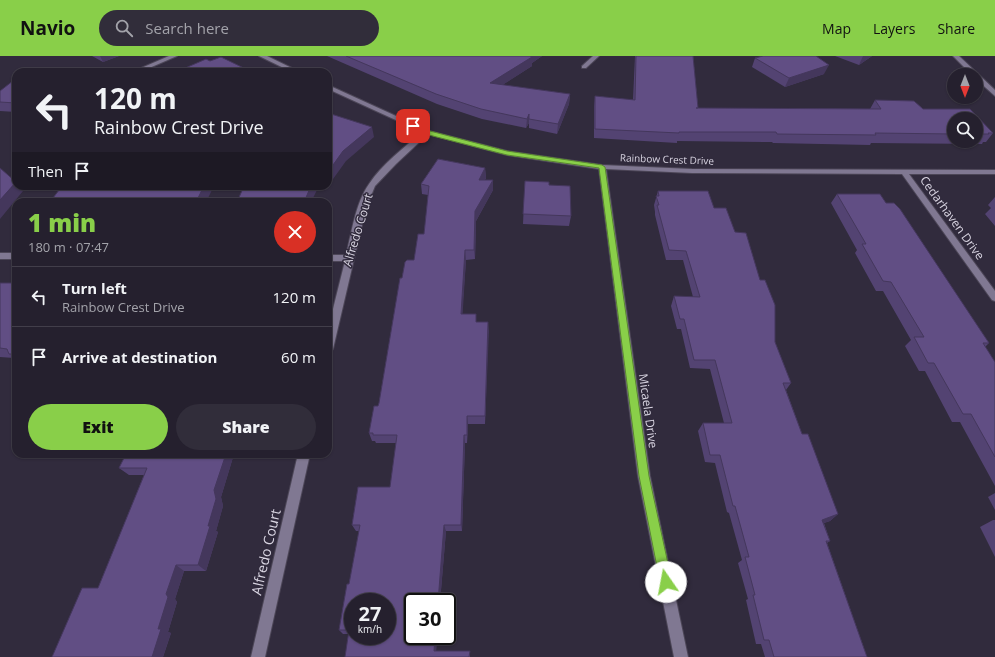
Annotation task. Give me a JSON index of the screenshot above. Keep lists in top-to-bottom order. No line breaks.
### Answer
{"streets":{"street":["Rainbow Crest Drive","Cedarhaven Drive","Alfredo Court","Micaela Drive"]},"crossings":[["Rainbow Crest Drive","Cedarhaven Drive"],["Rainbow Crest Drive","Alfredo Court"],["Rainbow Crest Drive","Micaela Drive"]],"north":"bottom","page":{"header":"Navio","search":"Search here","nav":["Map","Layers","Share"],"turn":["120 m","Rainbow Crest Drive"],"then":"Then","heading":["1 min","180 m · 07:47"],"list":[{"name":"Turn left","note":"Rainbow Crest Drive","value":"120 m"},{"name":"Arrive at destination","value":"60 m"}],"buttons":["Exit","Share"],"speed":"27 km/h","limit":"30"}}
